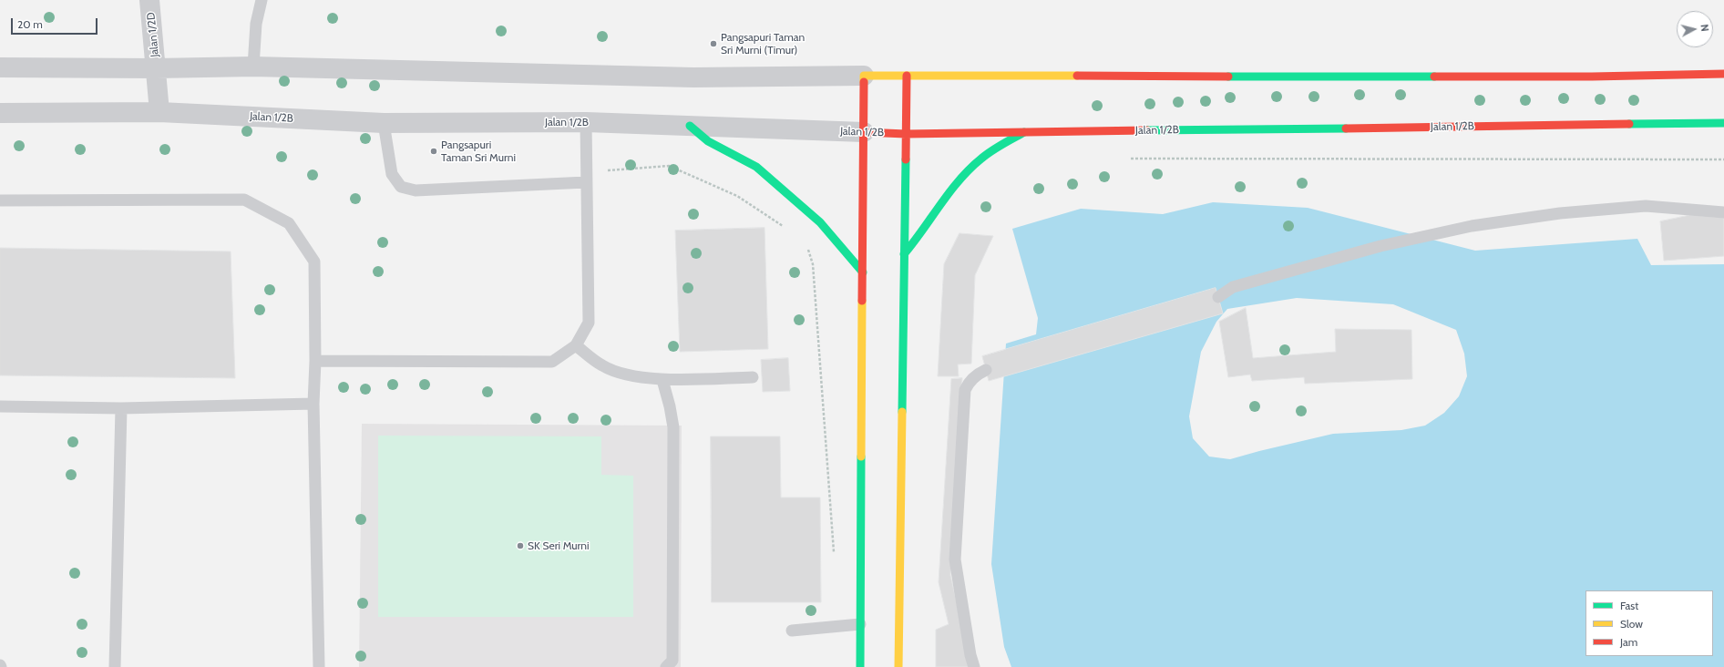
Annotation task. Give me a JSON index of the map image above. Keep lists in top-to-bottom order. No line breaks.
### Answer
{"streets":{"street":["Jalan 1/2D","Jalan 1/2B"]},"crossings":[["Jalan 1/2D","Jalan 1/2B"]],"places":["Pangsapuri Taman Sri Murni (Timur)","Pangsapuri Taman Sri Murni","SK Seri Murni"],"legend":["Fast","Slow","Jam"],"scale_bar":"20 m","north":"right"}
